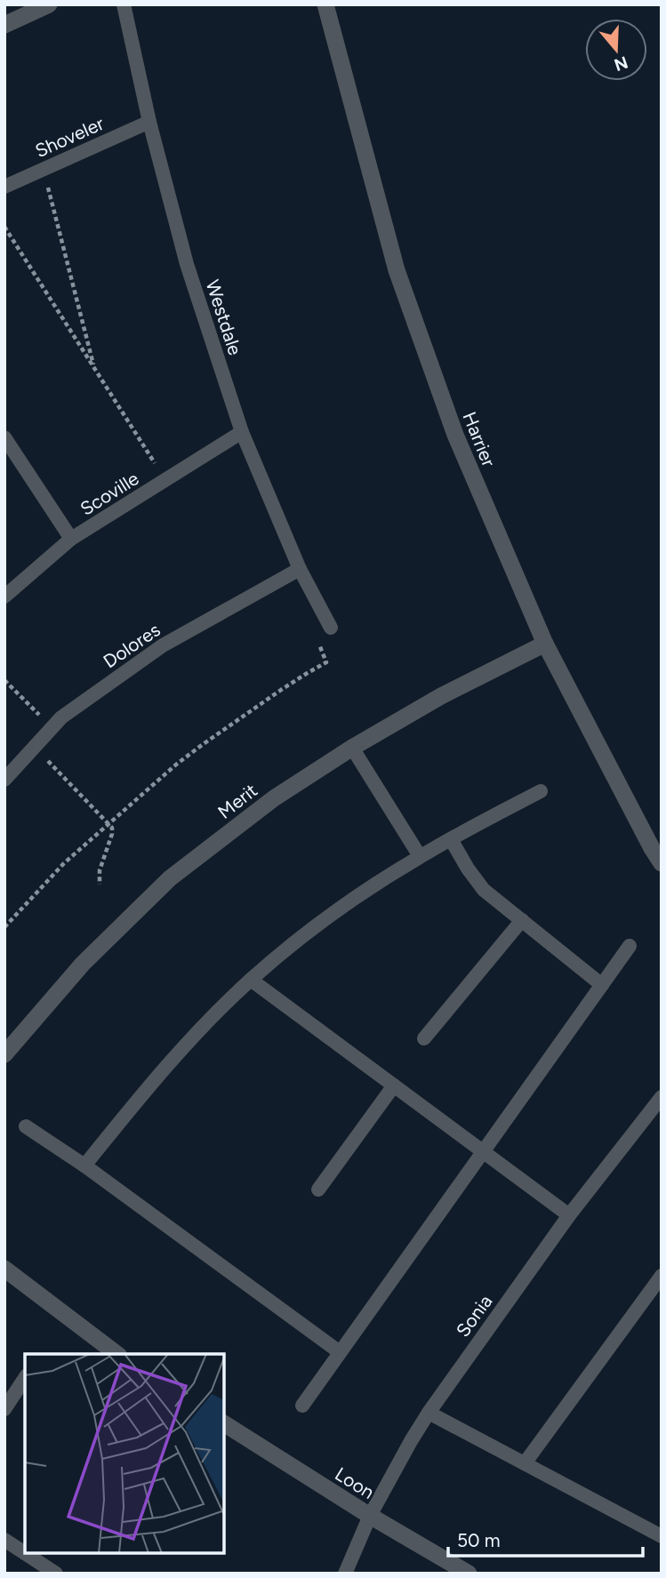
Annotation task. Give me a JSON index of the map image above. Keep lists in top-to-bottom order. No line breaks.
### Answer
{"streets":{"street":["Harrier","Merit","Loon"],"lane":["Shoveler","Westdale","Scoville","Dolores","Sonia"]},"crossings":[["Shoveler","Westdale"],["Westdale","Scoville"],["Westdale","Dolores"],["Harrier","Merit"],["Sonia","Loon"]],"scale_bar":"50 m","north":"bottom"}
